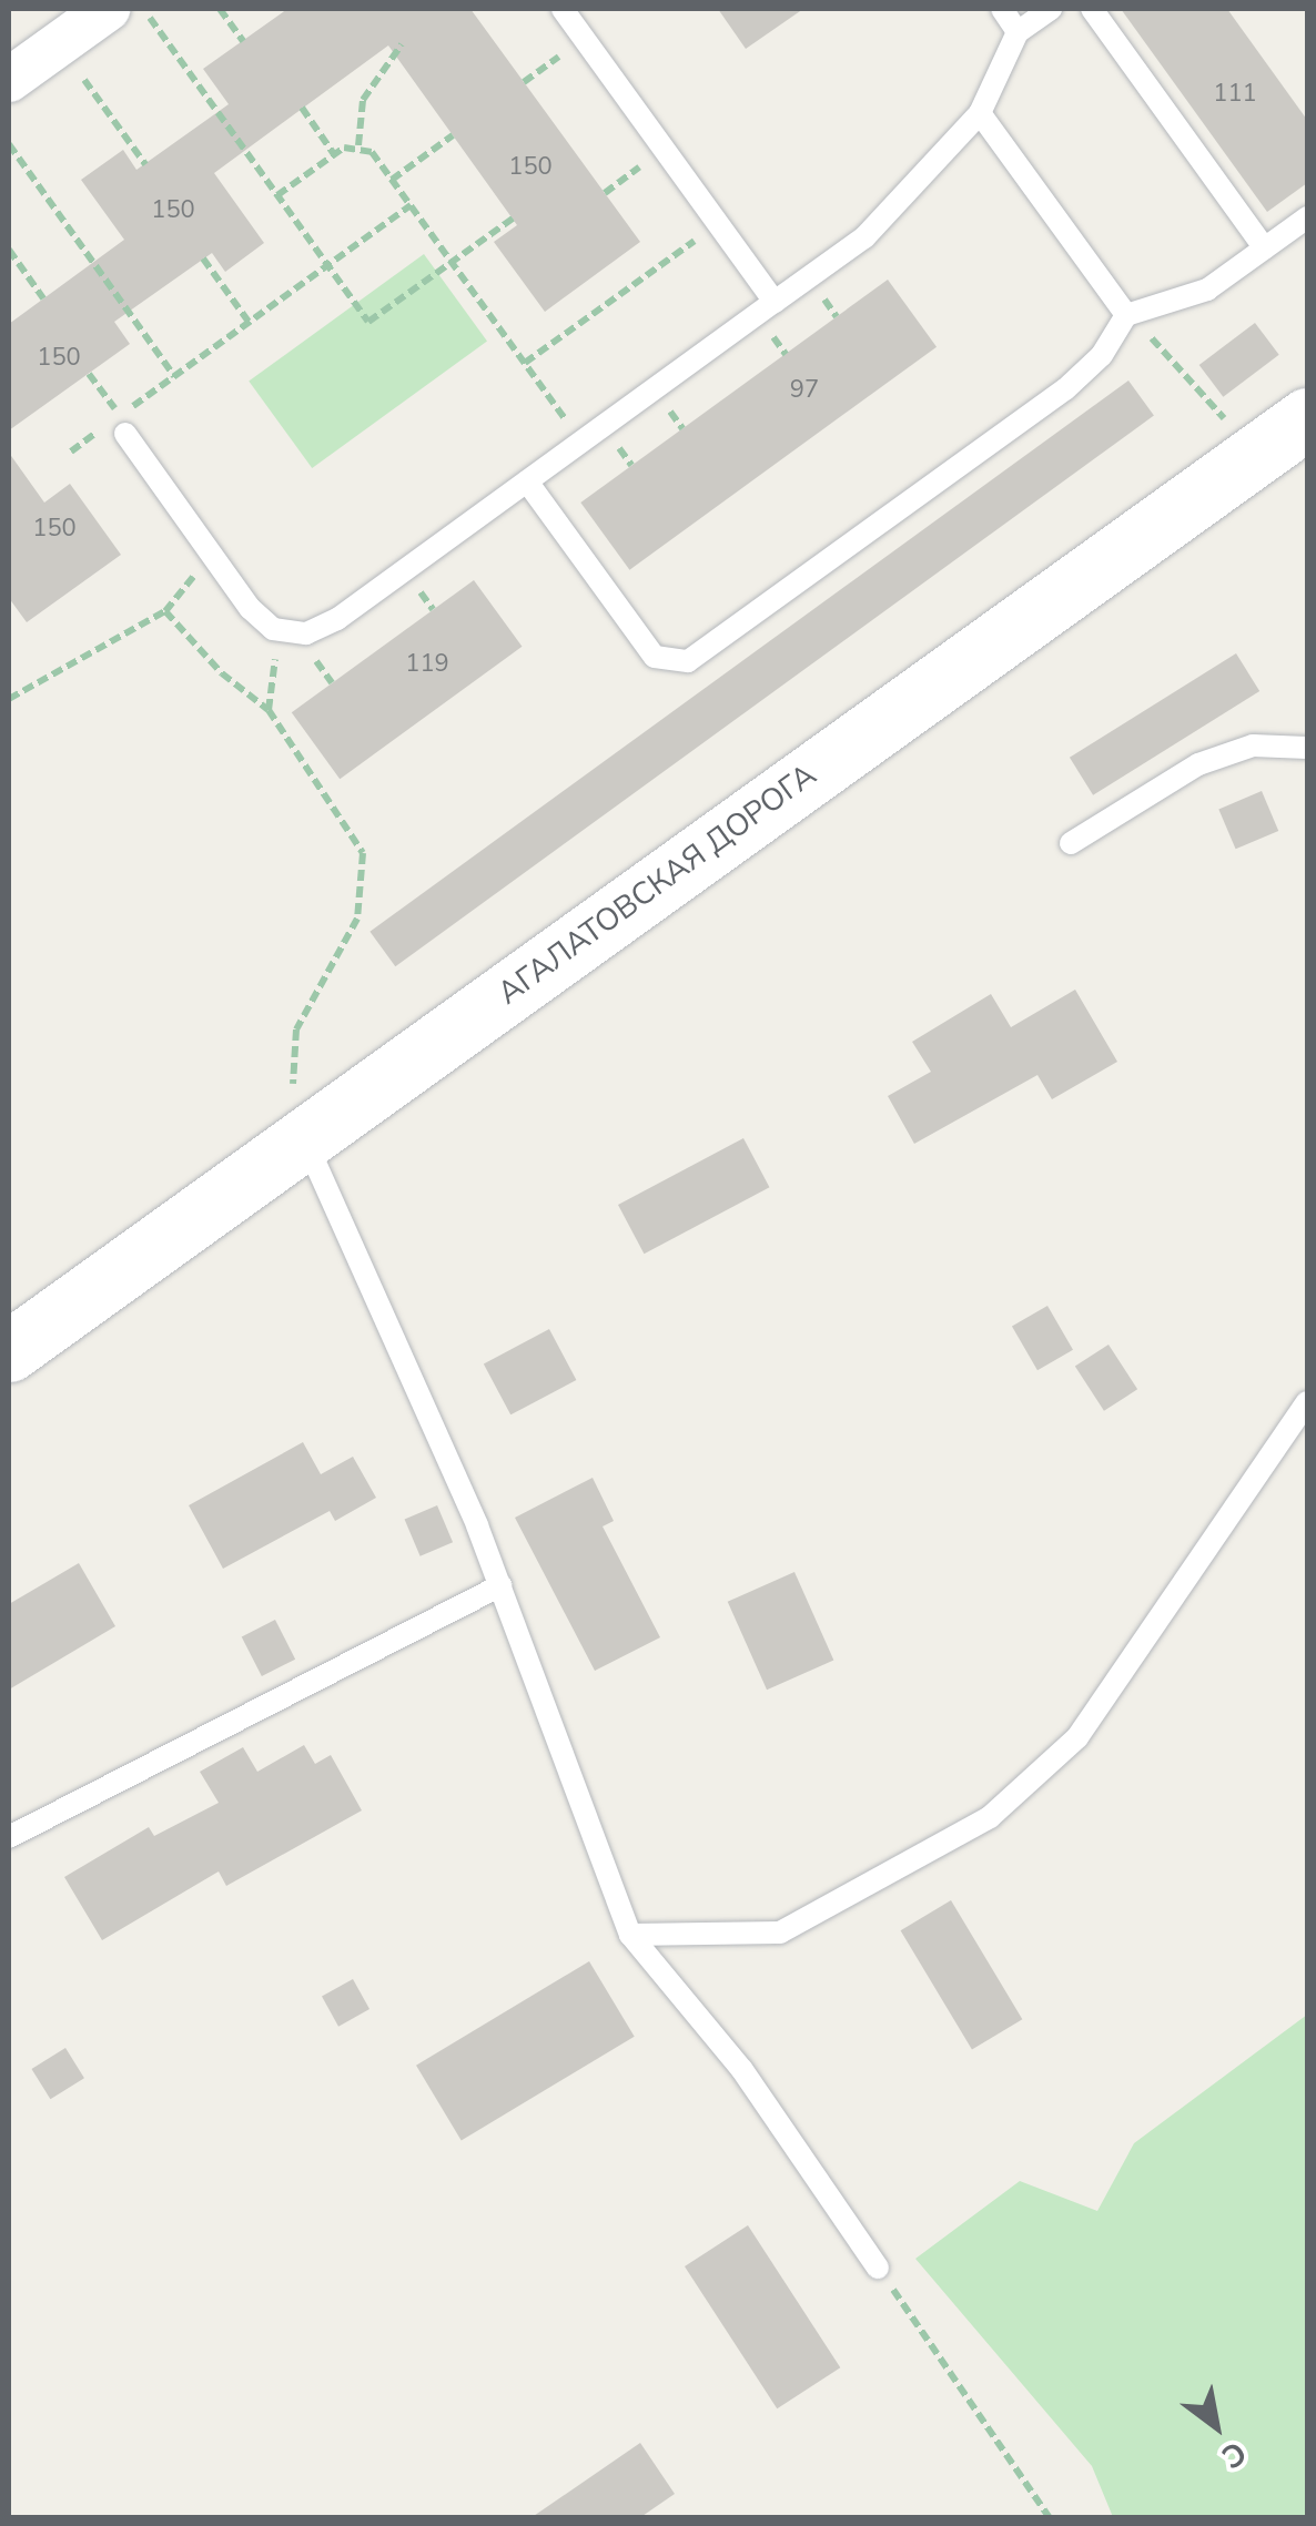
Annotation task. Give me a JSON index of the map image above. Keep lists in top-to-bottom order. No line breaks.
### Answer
{"streets":{"main road":["АГАЛАТОВСКАЯ ДОРОГА"]},"house_numbers":["111","150","150","150","97","150","119"],"north":"bottom right"}
